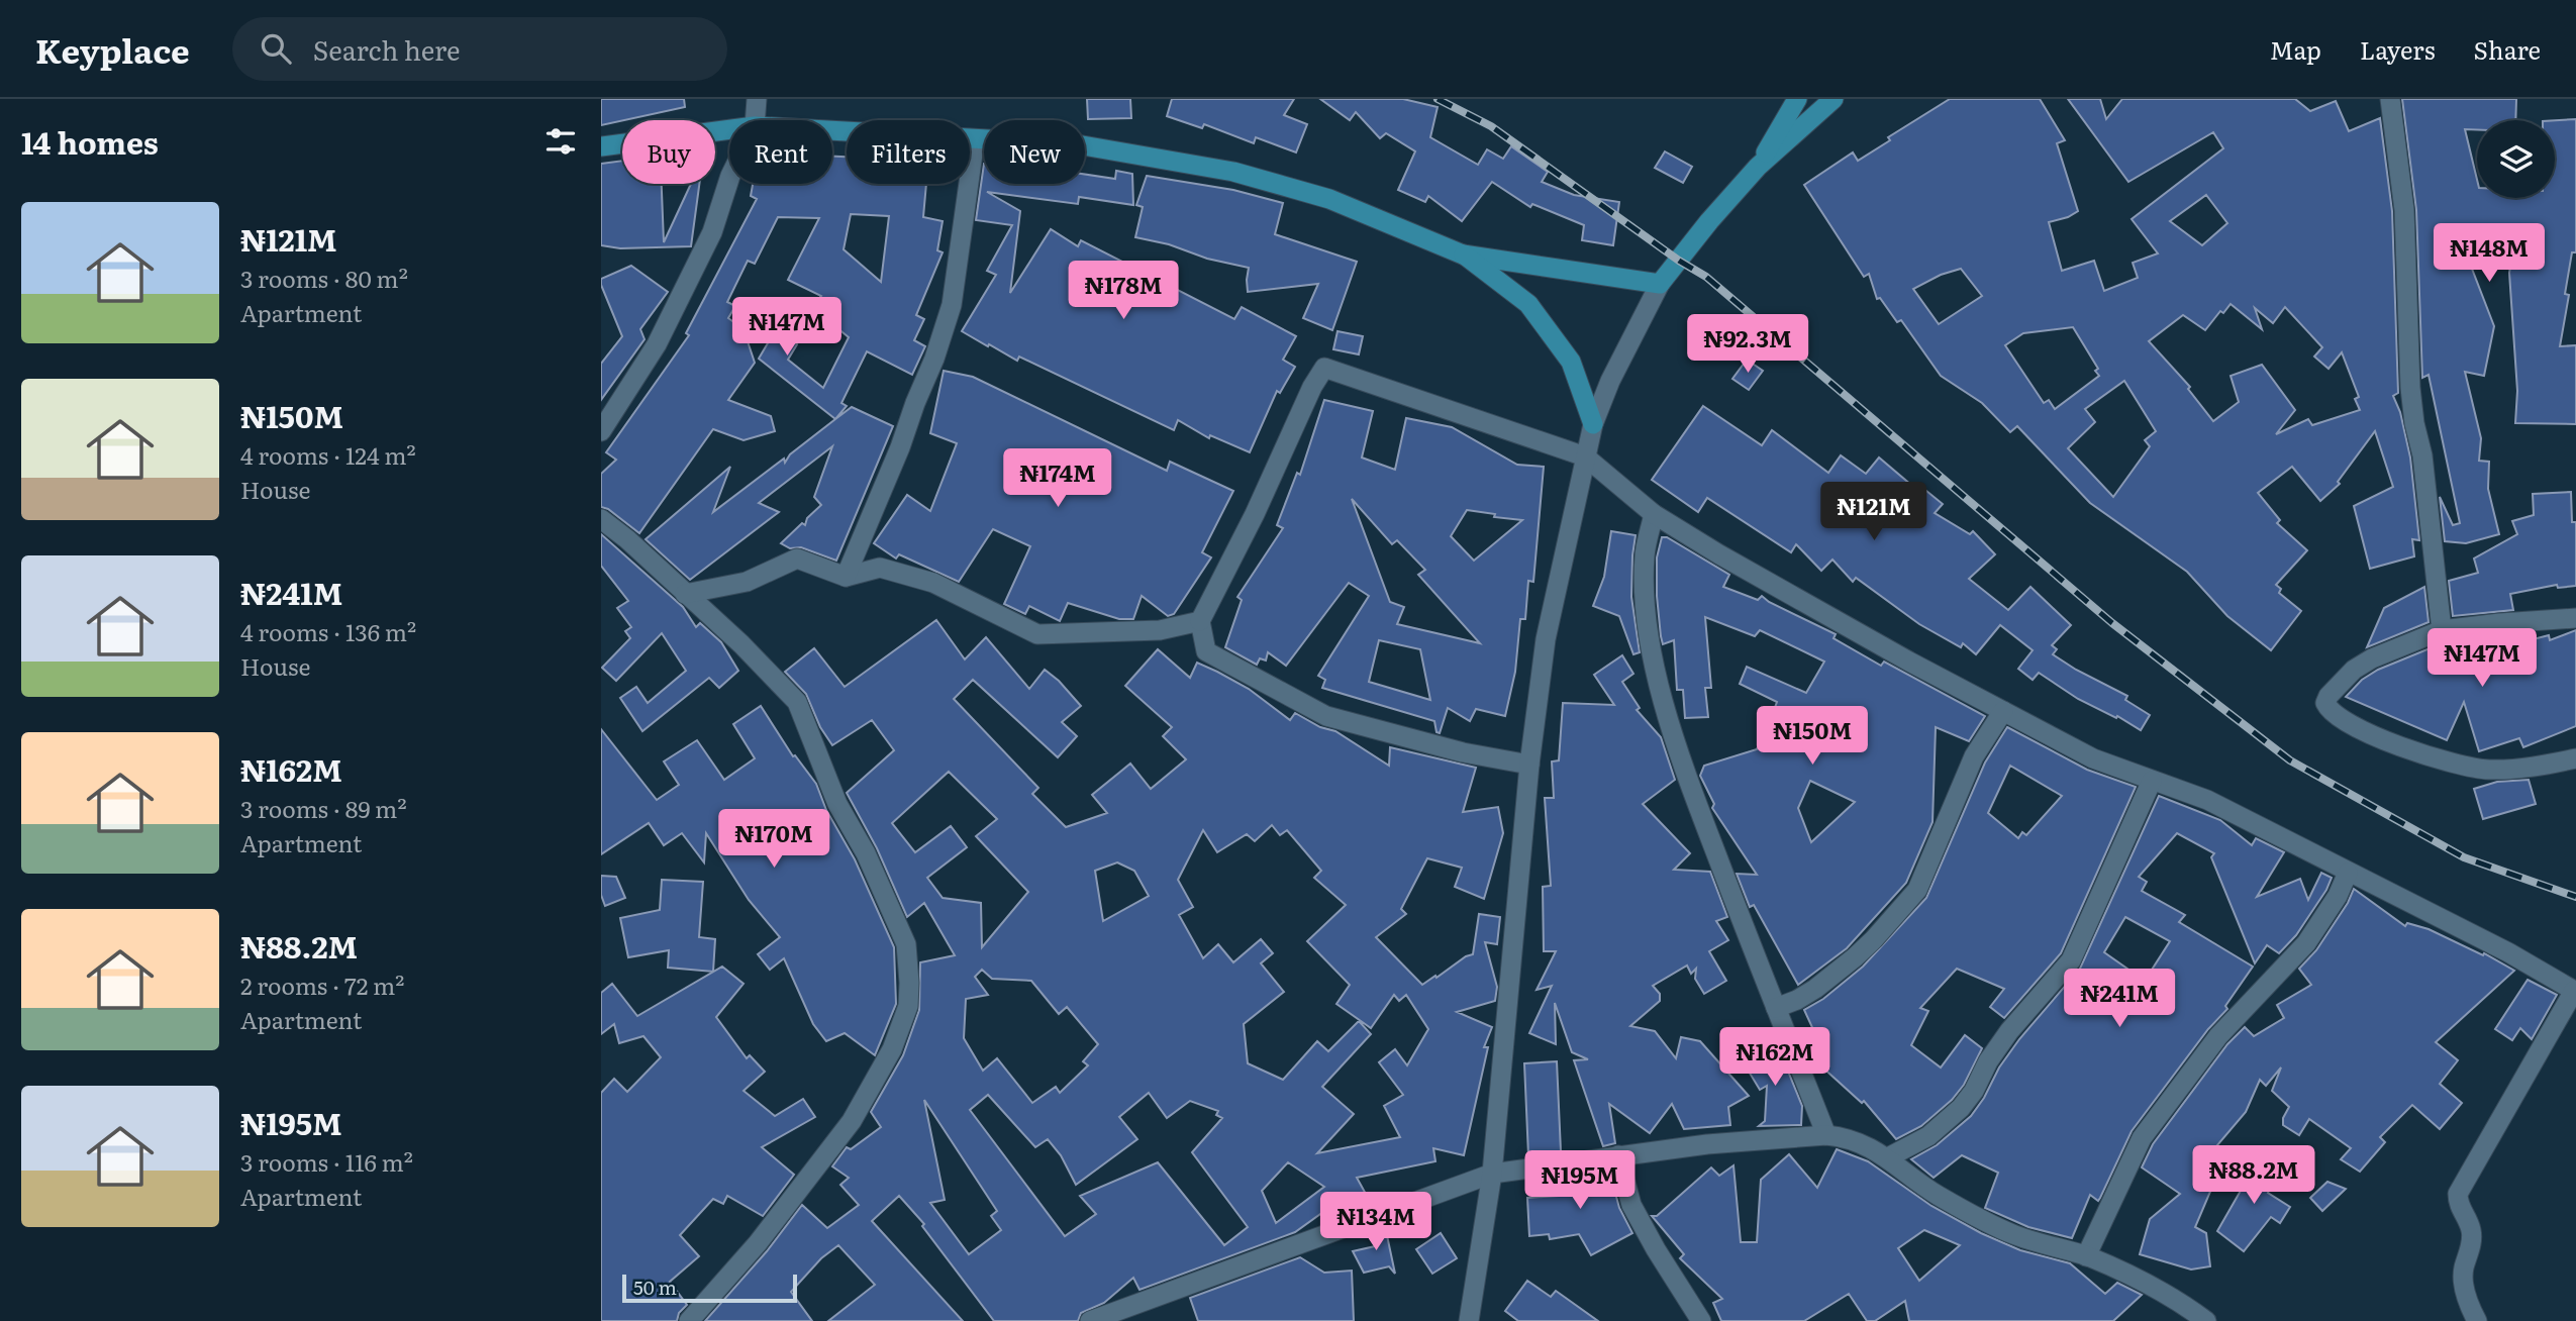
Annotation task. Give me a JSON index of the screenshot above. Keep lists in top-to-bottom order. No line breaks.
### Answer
{"scale_bar":"50 m","page":{"header":"Keyplace","search":"Search here","nav":["Map","Layers","Share"],"heading":"14 homes","chip":["Buy","Rent","Filters","New"],"list":[{"name":"₦121M","note":"3 rooms · 80 m² · Apartment"},{"name":"₦150M","note":"4 rooms · 124 m² · House"},{"name":"₦241M","note":"4 rooms · 136 m² · House"},{"name":"₦162M","note":"3 rooms · 89 m² · Apartment"},{"name":"₦88.2M","note":"2 rooms · 72 m² · Apartment"},{"name":"₦195M","note":"3 rooms · 116 m² · Apartment"}],"price":["₦148M","₦178M","₦147M","₦92.3M","₦174M","₦121M","₦147M","₦150M","₦170M","₦241M","₦162M","₦88.2M","₦195M","₦134M"],"scale":"50 m"}}
